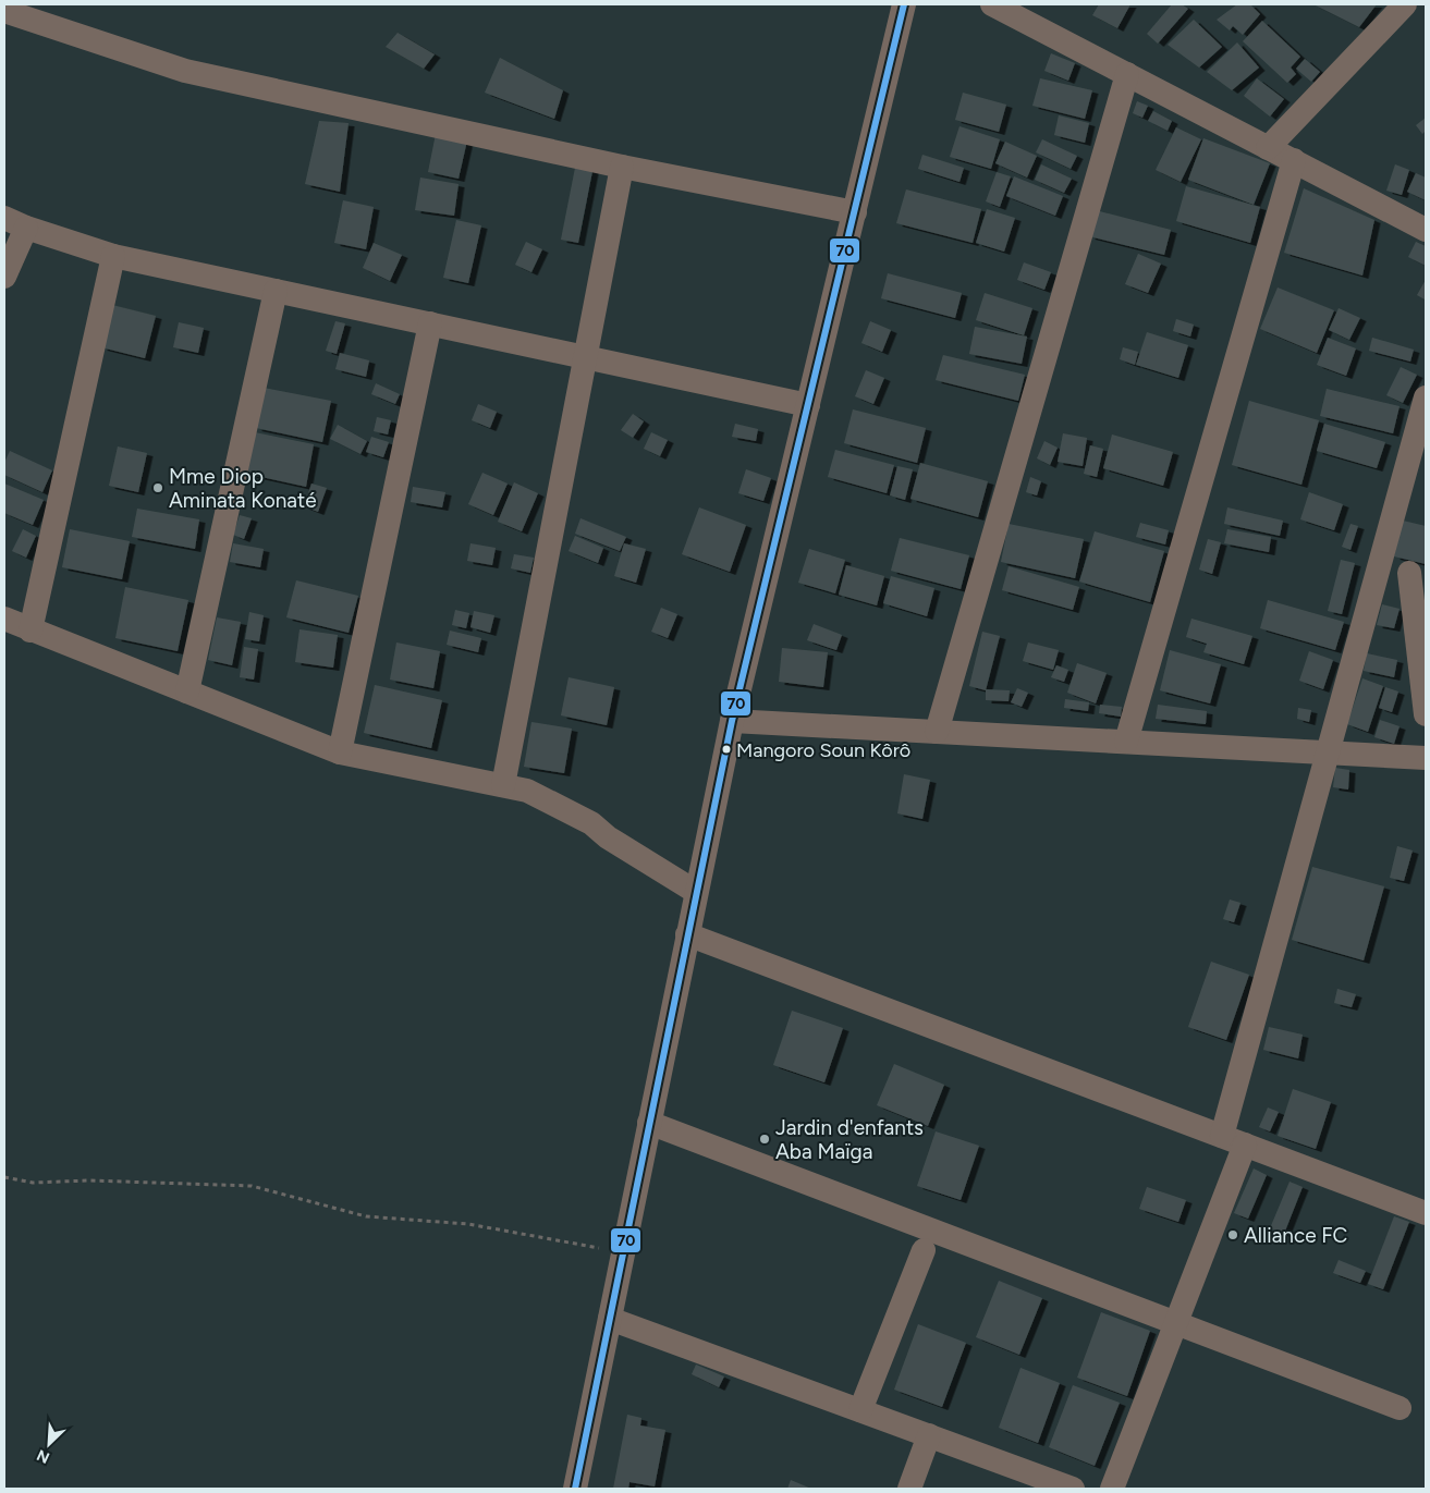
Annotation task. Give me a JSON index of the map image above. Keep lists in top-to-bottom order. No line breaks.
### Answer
{"places":["Mme Diop Aminata Konaté","Mangoro Soun Kôrô","Jardin d'enfants Aba Maïga","Alliance FC"],"lines":["transit line 70"],"north":"bottom left"}
